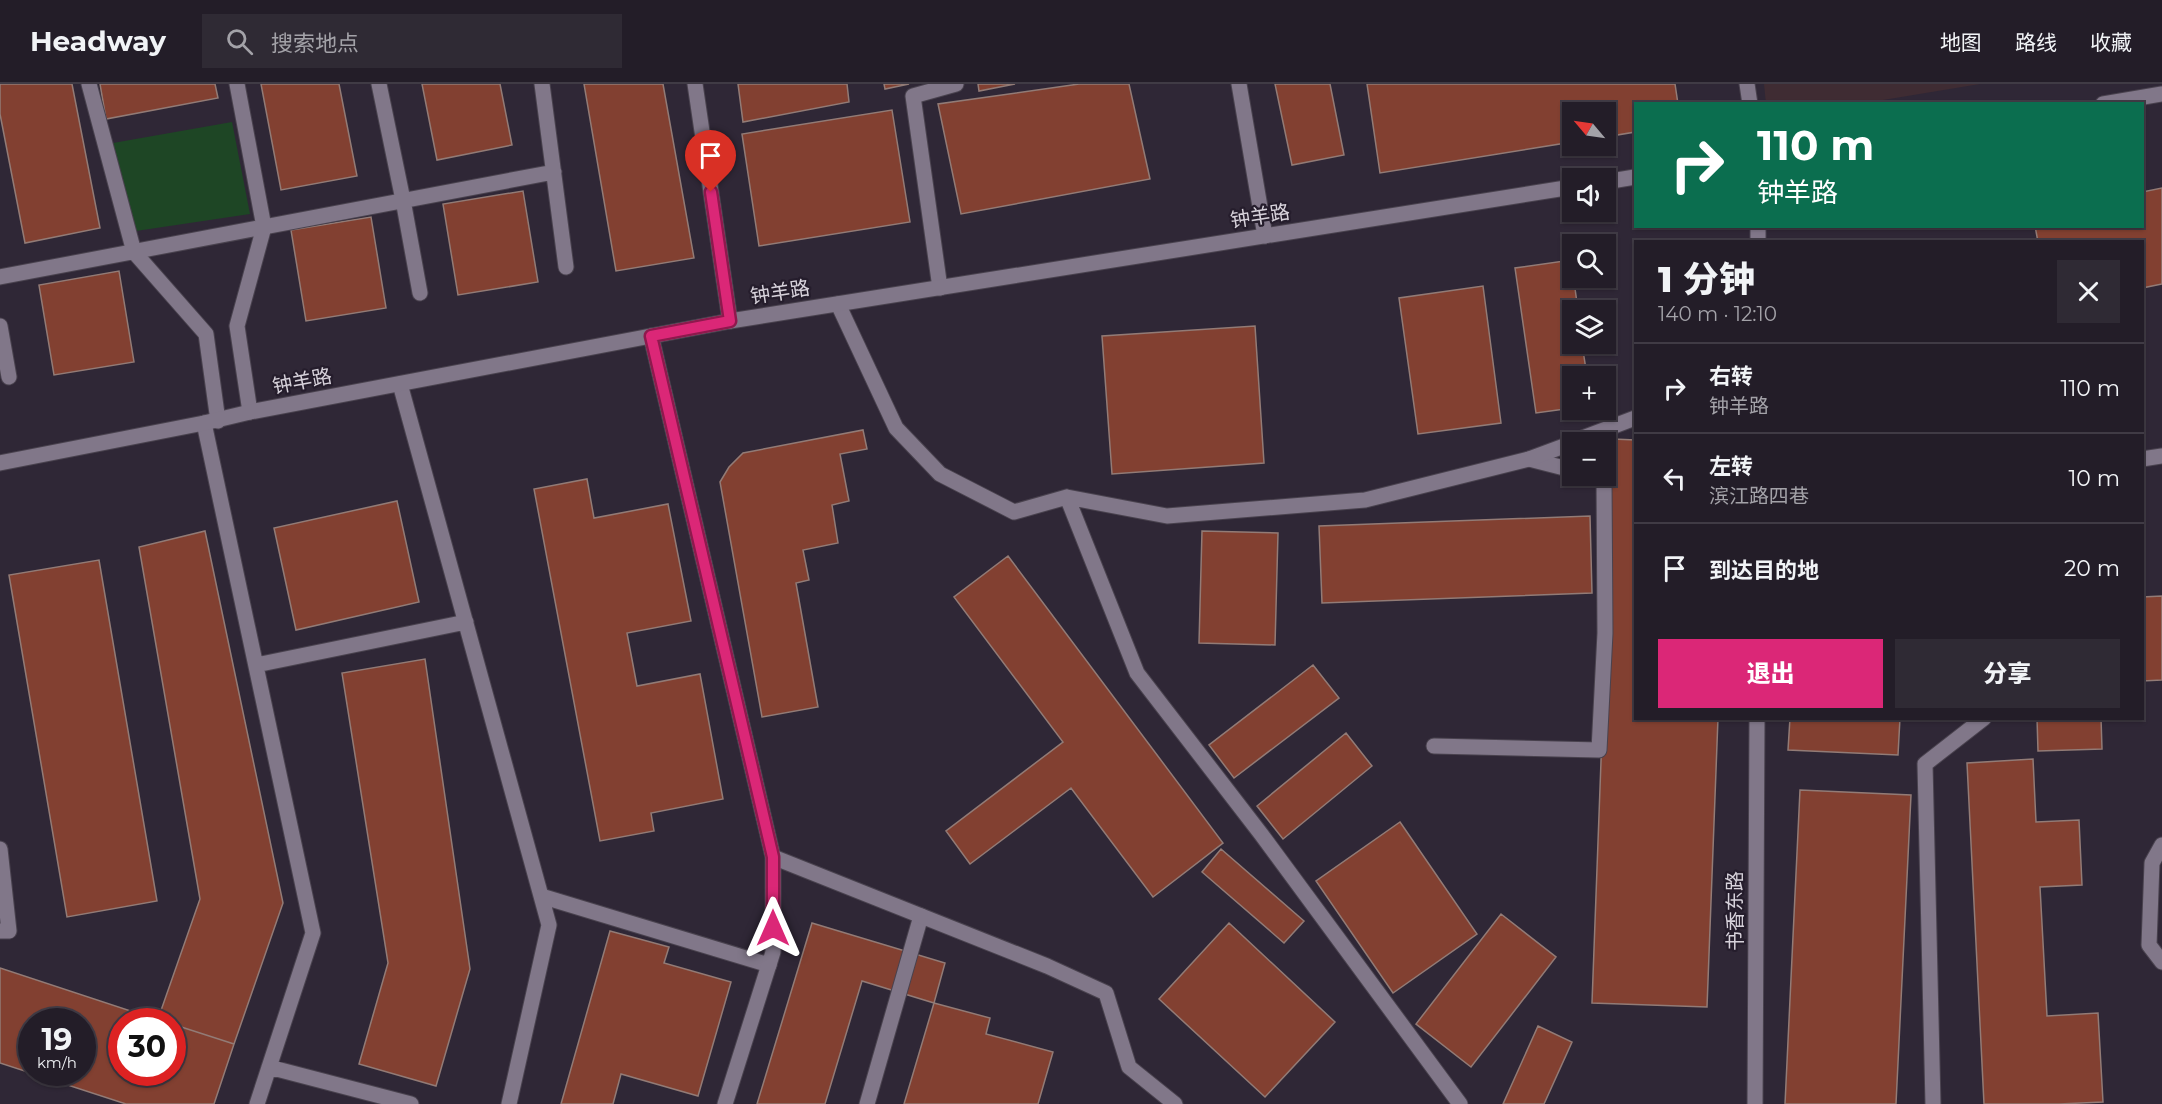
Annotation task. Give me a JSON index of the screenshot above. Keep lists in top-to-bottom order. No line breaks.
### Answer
{"streets":{"street":["钟羊路","书香东路"]},"north":"top left","page":{"header":"Headway","search":"搜索地点","nav":["地图","路线","收藏"],"map_buttons":["+","−"],"turn":["110 m","钟羊路"],"heading":["1 分钟","140 m · 12:10"],"list":[{"name":"右转","note":"钟羊路","value":"110 m"},{"name":"左转","note":"滨江路四巷","value":"10 m"},{"name":"到达目的地","value":"20 m"}],"buttons":["退出","分享"],"speed":"19 km/h","limit":"30"}}
